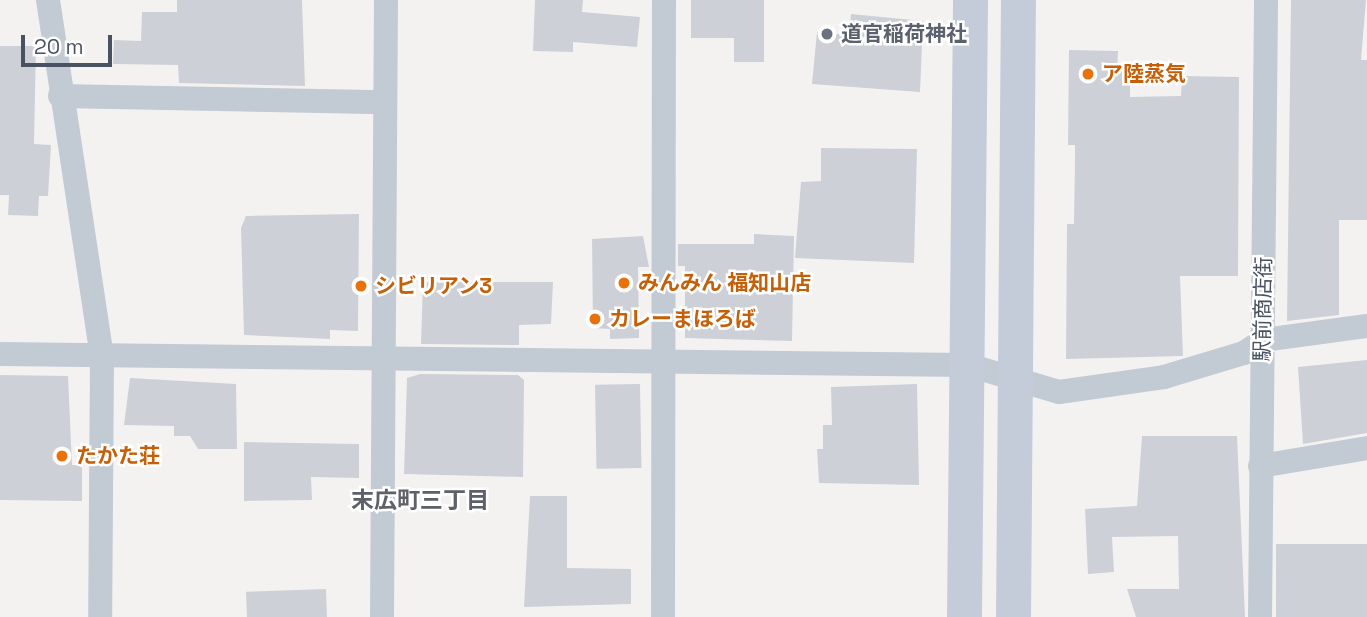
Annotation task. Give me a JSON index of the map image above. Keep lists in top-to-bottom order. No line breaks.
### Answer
{"streets":{"street":["駅前商店街"]},"districts":["末広町三丁目"],"places":["道官稲荷神社","ア陸蒸気","みんみん 福知山店","シビリアン3","カレーまほろば","たかた荘"],"scale_bar":"20 m"}
